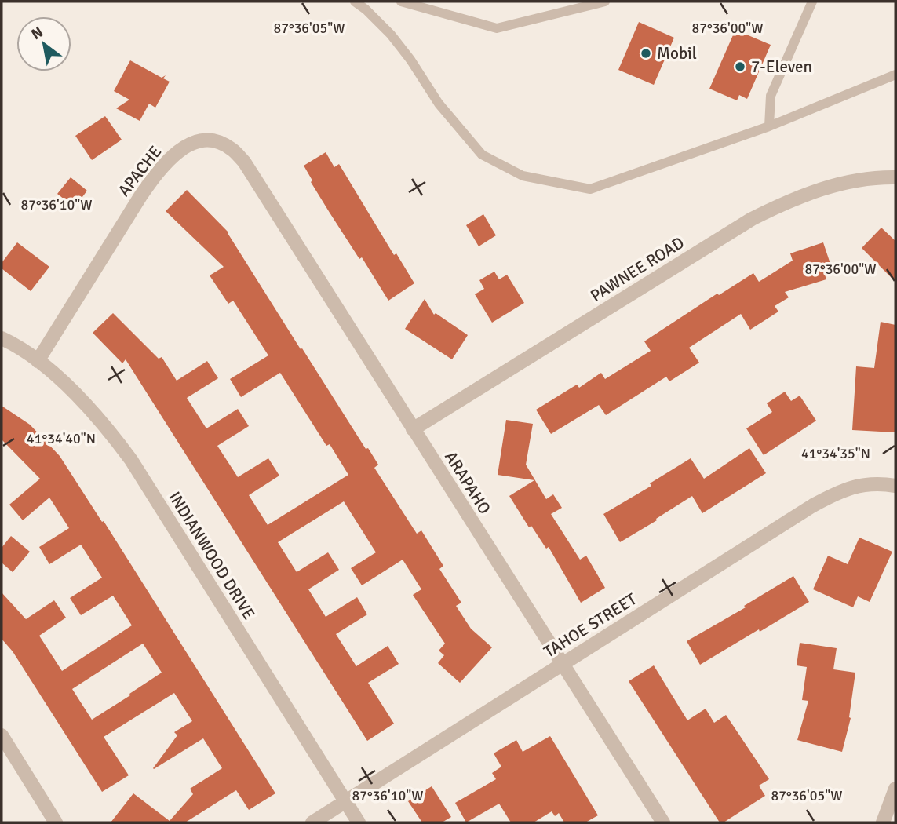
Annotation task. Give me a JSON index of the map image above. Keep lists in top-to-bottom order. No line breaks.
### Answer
{"streets":{"street":["APACHE","PAWNEE ROAD","ARAPAHO","INDIANWOOD DRIVE","TAHOE STREET"]},"crossings":[["APACHE","ARAPAHO"],["APACHE","INDIANWOOD DRIVE"],["PAWNEE ROAD","ARAPAHO"],["ARAPAHO","TAHOE STREET"],["INDIANWOOD DRIVE","TAHOE STREET"]],"places":["Mobil","7-Eleven"],"north":"top left","coordinates":["87°36'05\"W","87°36'00\"W","87°36'10\"W","41°34'40\"N","41°34'35\"N"]}
